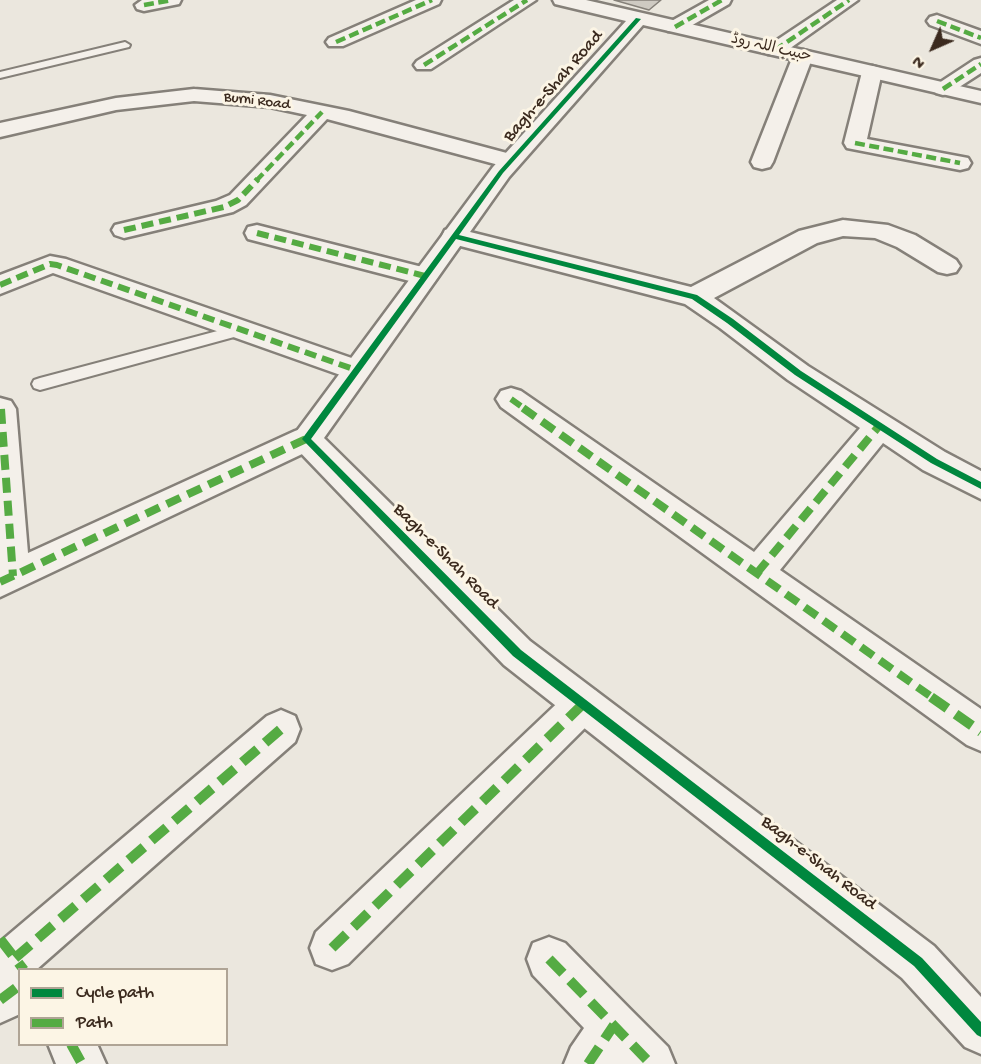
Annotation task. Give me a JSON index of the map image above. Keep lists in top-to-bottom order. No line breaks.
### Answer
{"streets":{"street":["حبیب اللہ روڈ","Bagh-e-Shah Road","Burni Road"]},"crossings":[["حبیب اللہ روڈ","Bagh-e-Shah Road"],["Bagh-e-Shah Road","Burni Road"]],"legend":["Cycle path","Path"],"north":"bottom left"}
